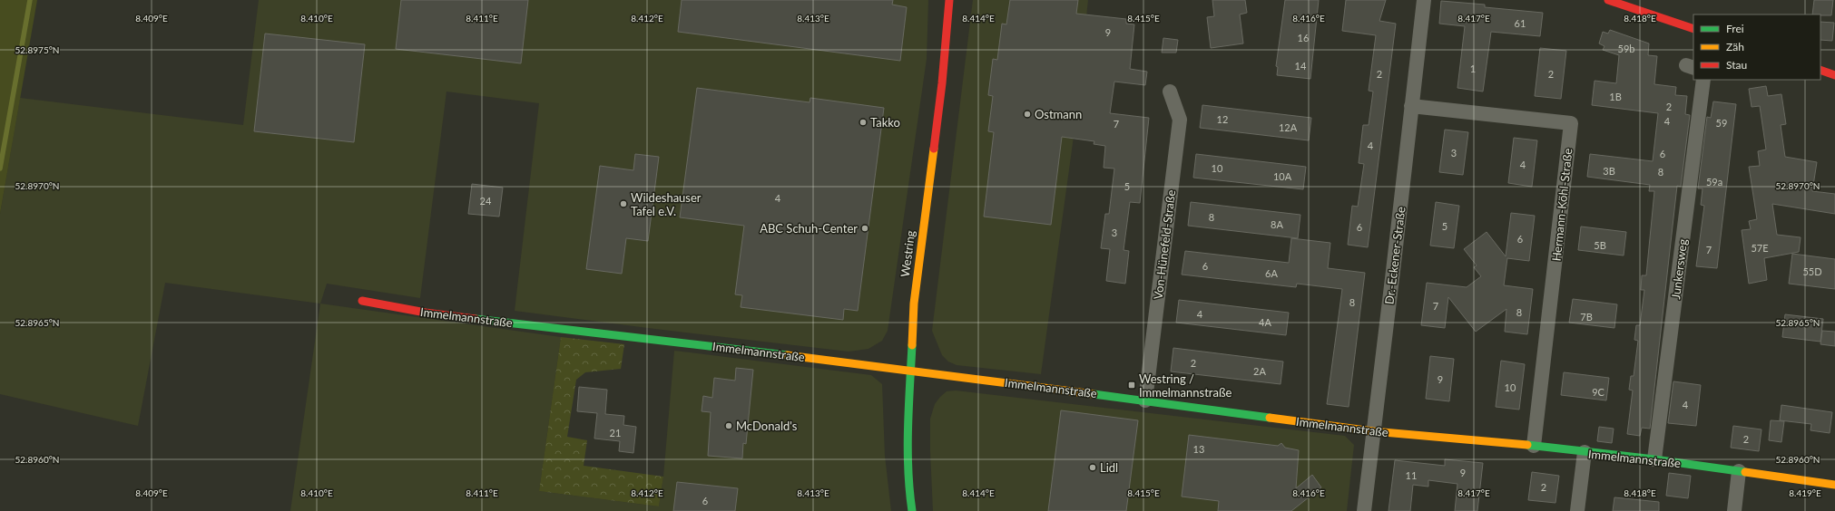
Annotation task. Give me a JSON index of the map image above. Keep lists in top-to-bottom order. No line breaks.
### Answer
{"streets":{"street":["Hermann-Köhl-Straße","Von-Hünefeld-Straße","Westring","Dr.-Eckener-Straße","Junkersweg","Immelmannstraße"]},"crossings":[["Hermann-Köhl-Straße","Dr.-Eckener-Straße"],["Hermann-Köhl-Straße","Immelmannstraße"],["Von-Hünefeld-Straße","Immelmannstraße"],["Westring","Immelmannstraße"],["Dr.-Eckener-Straße","Immelmannstraße"],["Junkersweg","Immelmannstraße"]],"places":{"other":["Ostmann","Takko","Wildeshauser Tafel e.V.","ABC Schuh-Center","McDonald's","Lidl"],"transit":["Westring / Immelmannstraße"]},"house_numbers":["61","9","16","59b","14","1","2","2","1B","2","12","4","59","7","12A","4","3","6","4","10","3B","8","10A","59a","5","4","24","8","8A","5","6","3","6","5B","57E","7","6","55D","6A","8","7","8","4","7B","4A","2","2A","9","10","9C","4","21","2","13","9","11","2","6"],"legend":["Frei","Zäh","Stau"],"coordinates":["8.409°E","8.410°E","8.411°E","8.412°E","8.413°E","8.414°E","8.415°E","8.416°E","8.417°E","8.418°E","52.8975°N","52.8970°N","52.8965°N","52.8960°N","8.419°E"]}
